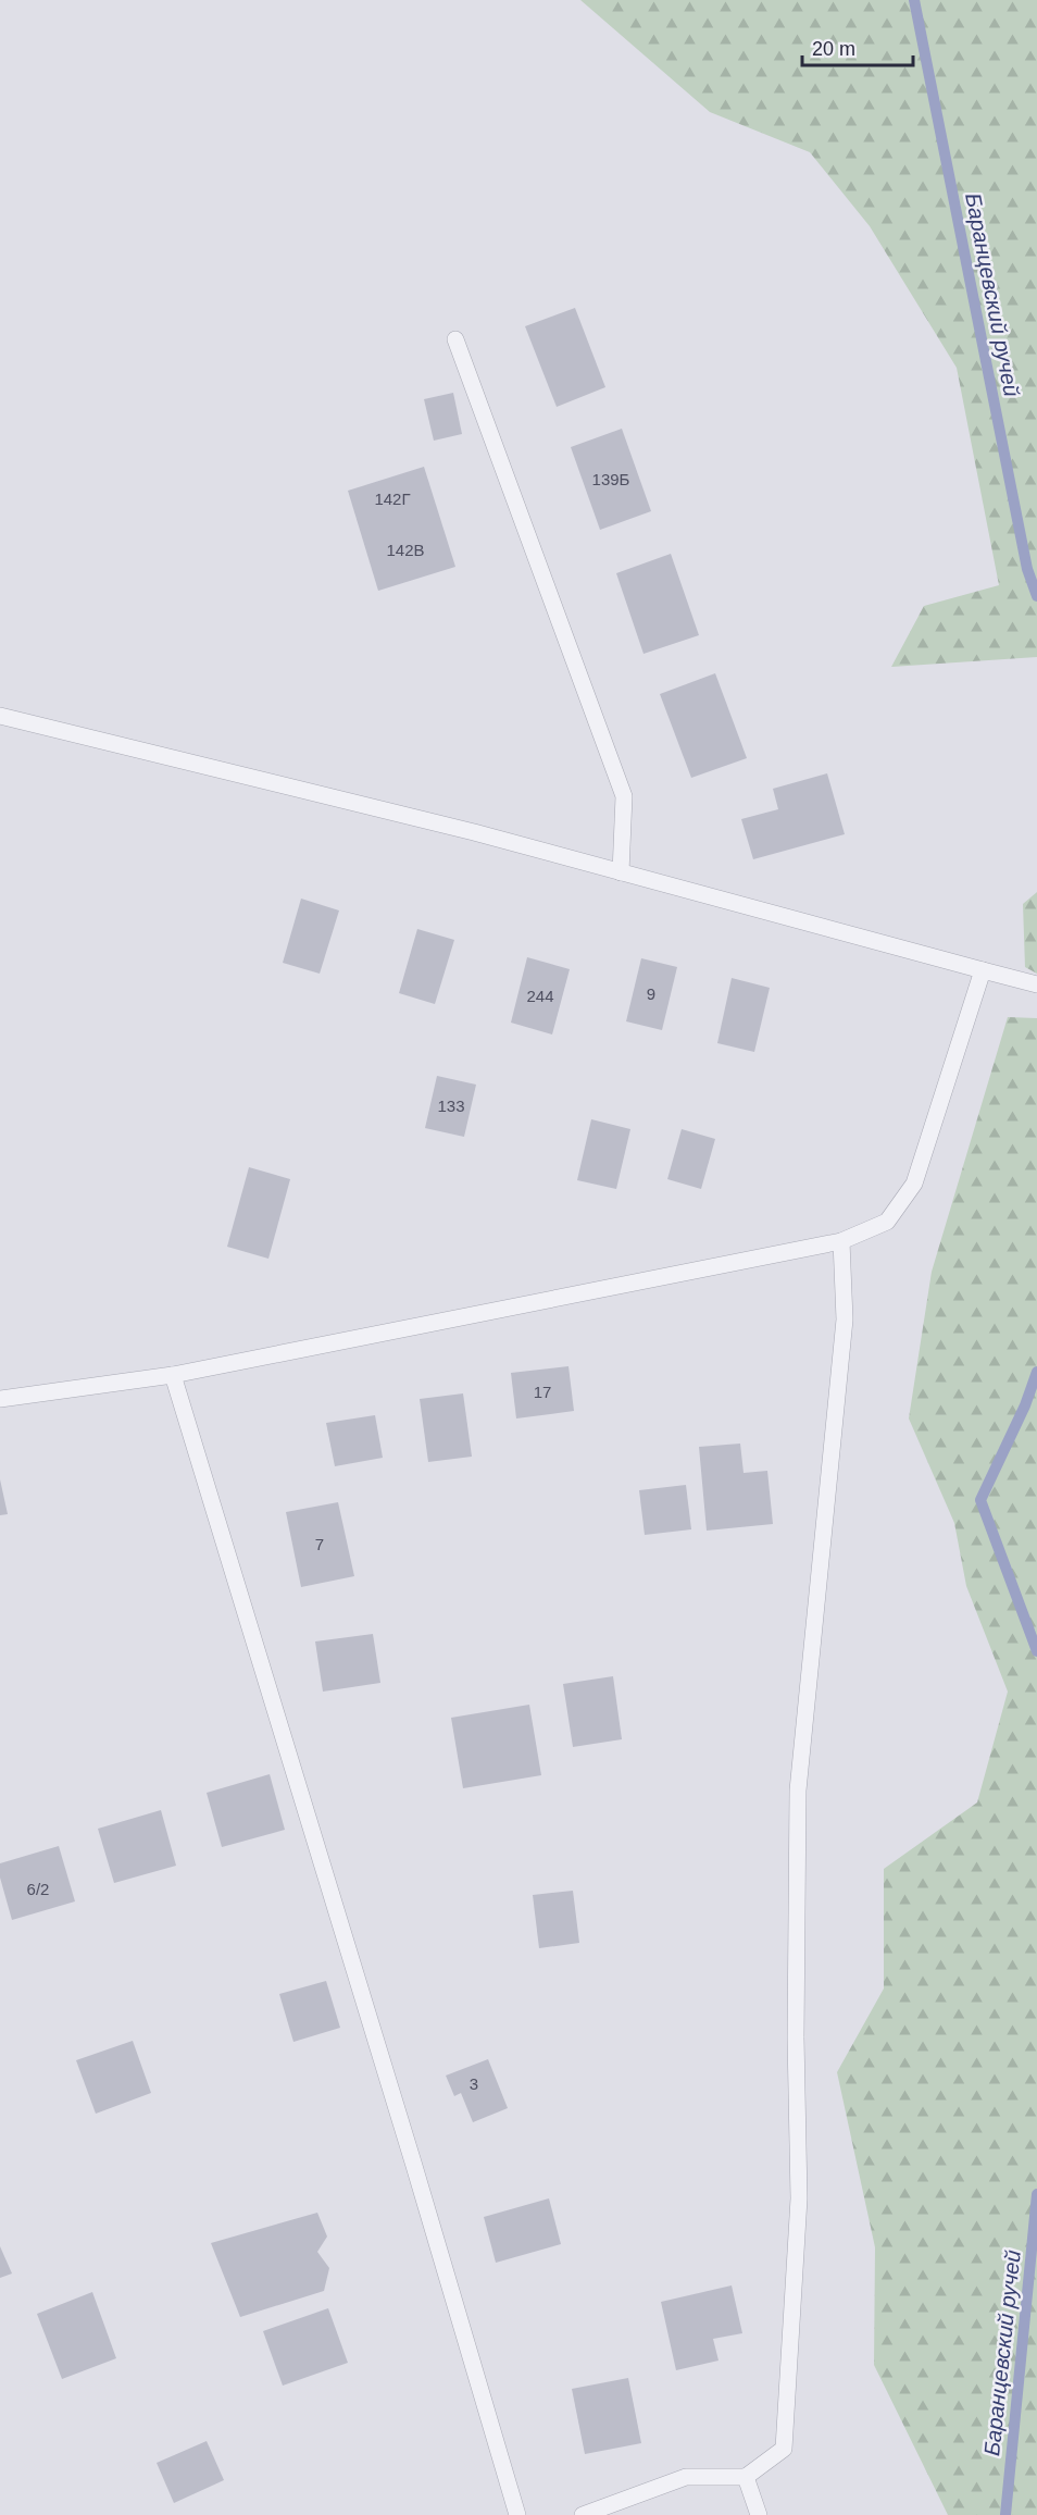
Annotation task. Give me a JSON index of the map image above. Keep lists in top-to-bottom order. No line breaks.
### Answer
{"water":["Баранцевский ручей"],"house_numbers":["139Б","142Г","142В","9","244","133","17","7","6/2","3"],"scale_bar":"20 m"}
